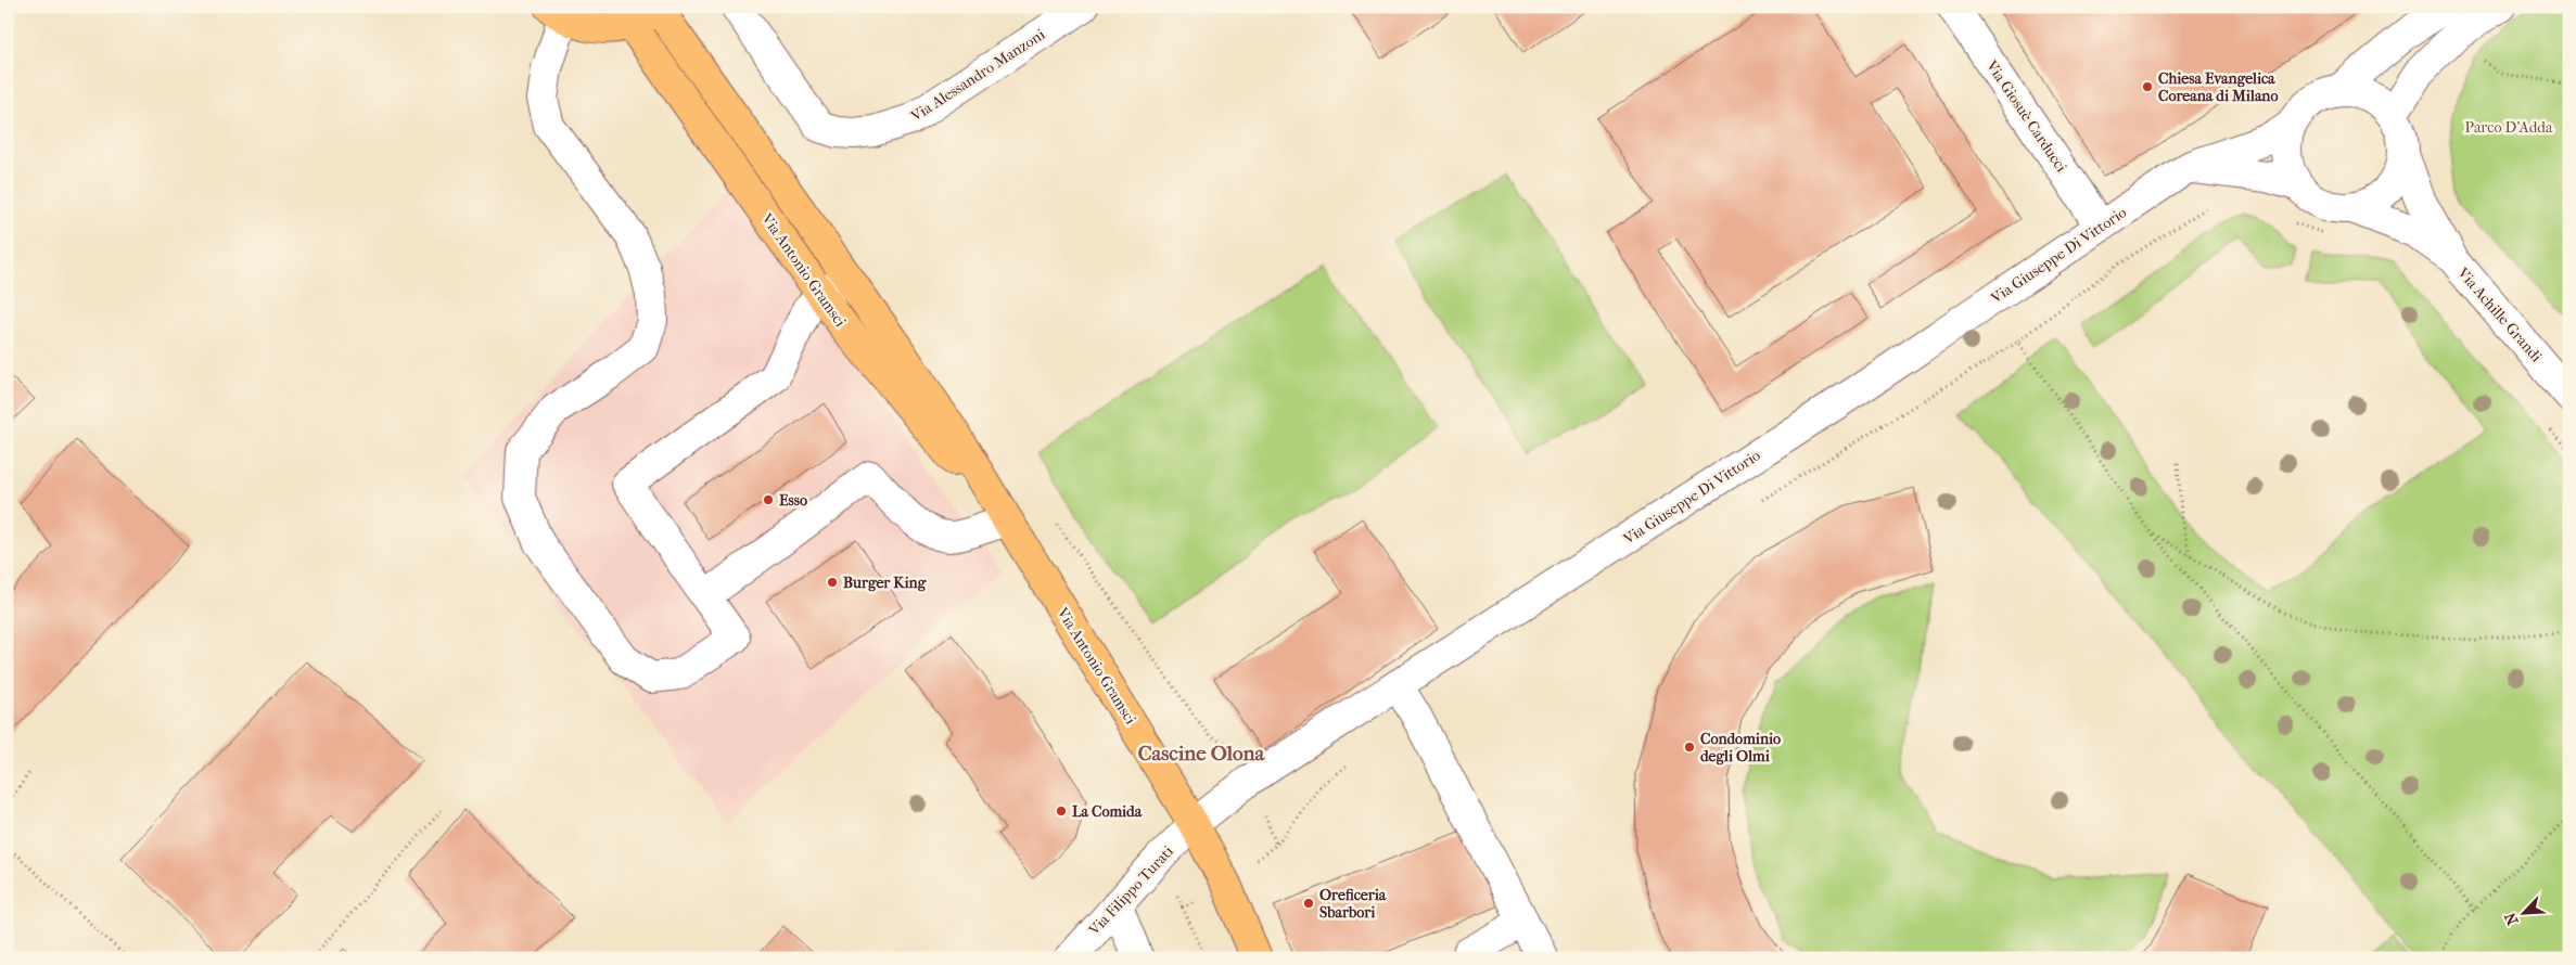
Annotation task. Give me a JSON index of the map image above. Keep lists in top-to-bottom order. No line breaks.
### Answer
{"streets":{"main road":["Via Antonio Gramsci"],"street":["Via Alessandro Manzoni","Via Giosuè Carducci","Via Giuseppe Di Vittorio","Via Achille Grandi","Via Filippo Turati"]},"crossings":[["Via Giosuè Carducci","Via Giuseppe Di Vittorio"],["Via Giuseppe Di Vittorio","Via Antonio Gramsci"],["Via Giuseppe Di Vittorio","Via Achille Grandi"],["Via Giuseppe Di Vittorio","Via Filippo Turati"],["Via Antonio Gramsci","Via Filippo Turati"]],"districts":["Cascine Olona"],"parks":["Parco D'Adda"],"places":["Chiesa Evangelica Coreana di Milano","Esso","Burger King","Condominio degli Olmi","La Comida","Oreficeria Sbarbori"],"north":"bottom left"}
